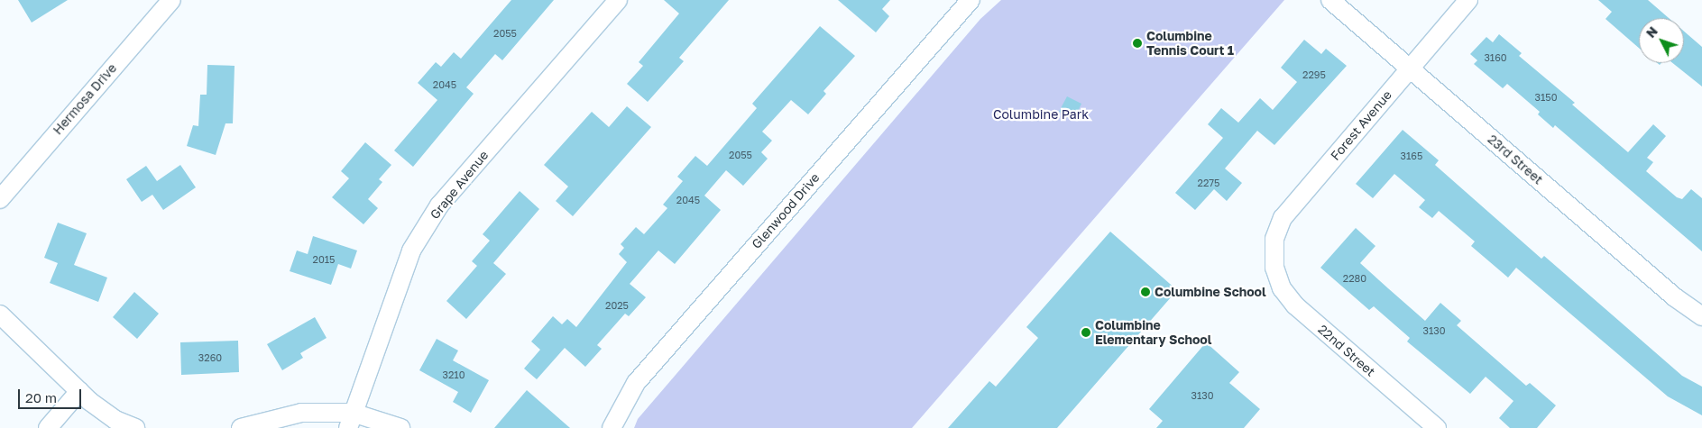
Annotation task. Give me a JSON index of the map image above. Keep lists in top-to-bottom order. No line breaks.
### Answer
{"streets":{"street":["Hermosa Drive","Forest Avenue","23rd Street","Grape Avenue","Glenwood Drive","22nd Street"]},"crossings":[["Forest Avenue","23rd Street"],["Forest Avenue","22nd Street"]],"parks":["Columbine Park"],"places":["Columbine Tennis Court 1","Columbine School","Columbine Elementary School"],"house_numbers":["2055","3160","2295","2045","3150","2055","3165","2275","2045","2015","2280","2025","3130","3260","3210","3130"],"scale_bar":"20 m","north":"top left"}
